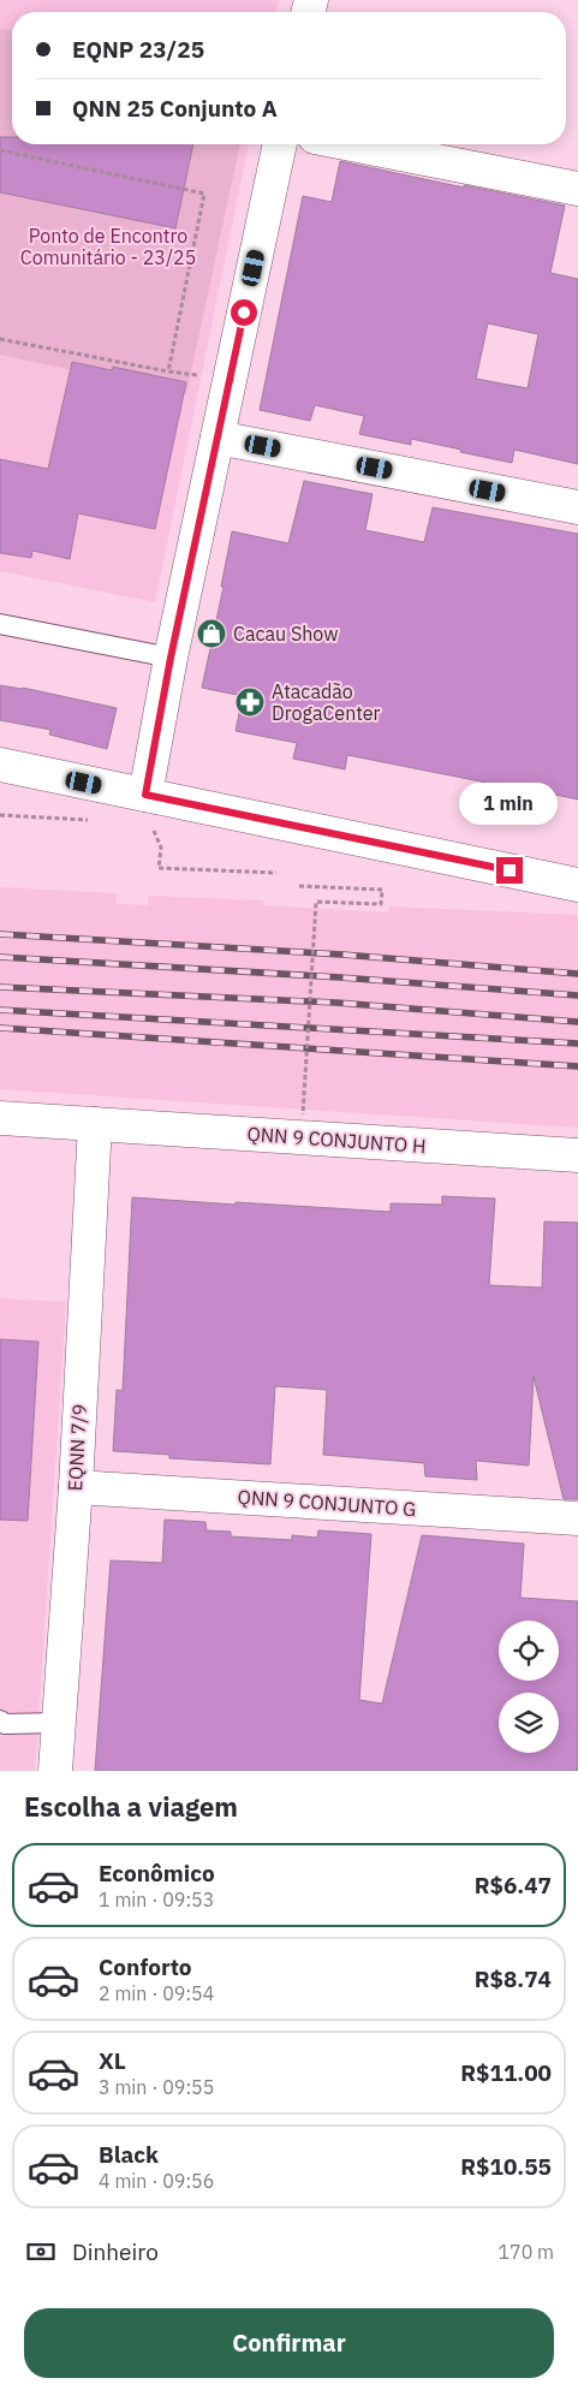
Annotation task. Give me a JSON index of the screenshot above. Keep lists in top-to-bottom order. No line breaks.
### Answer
{"streets":{"street":["QNN 9 CONJUNTO H","EQNN 7/9","QNN 9 CONJUNTO G"]},"crossings":[["QNN 9 CONJUNTO H","EQNN 7/9"],["EQNN 7/9","QNN 9 CONJUNTO G"]],"parks":["Ponto de Encontro Comunitário - 23/25"],"places":{"shop":["Cacau Show"],"pharmacy":["Atacadão DrogaCenter"]},"page":{"banner":["EQNP 23/25","QNN 25 Conjunto A"],"bubble":"1 min","heading":"Escolha a viagem","list":[{"name":"Econômico","note":"1 min · 09:53","value":"R$6.47"},{"name":"Conforto","note":"2 min · 09:54","value":"R$8.74"},{"name":"XL","note":"3 min · 09:55","value":"R$11.00"},{"name":"Black","note":"4 min · 09:56","value":"R$10.55"}],"pay":["Dinheiro","170 m"],"buttons":"Confirmar"}}
